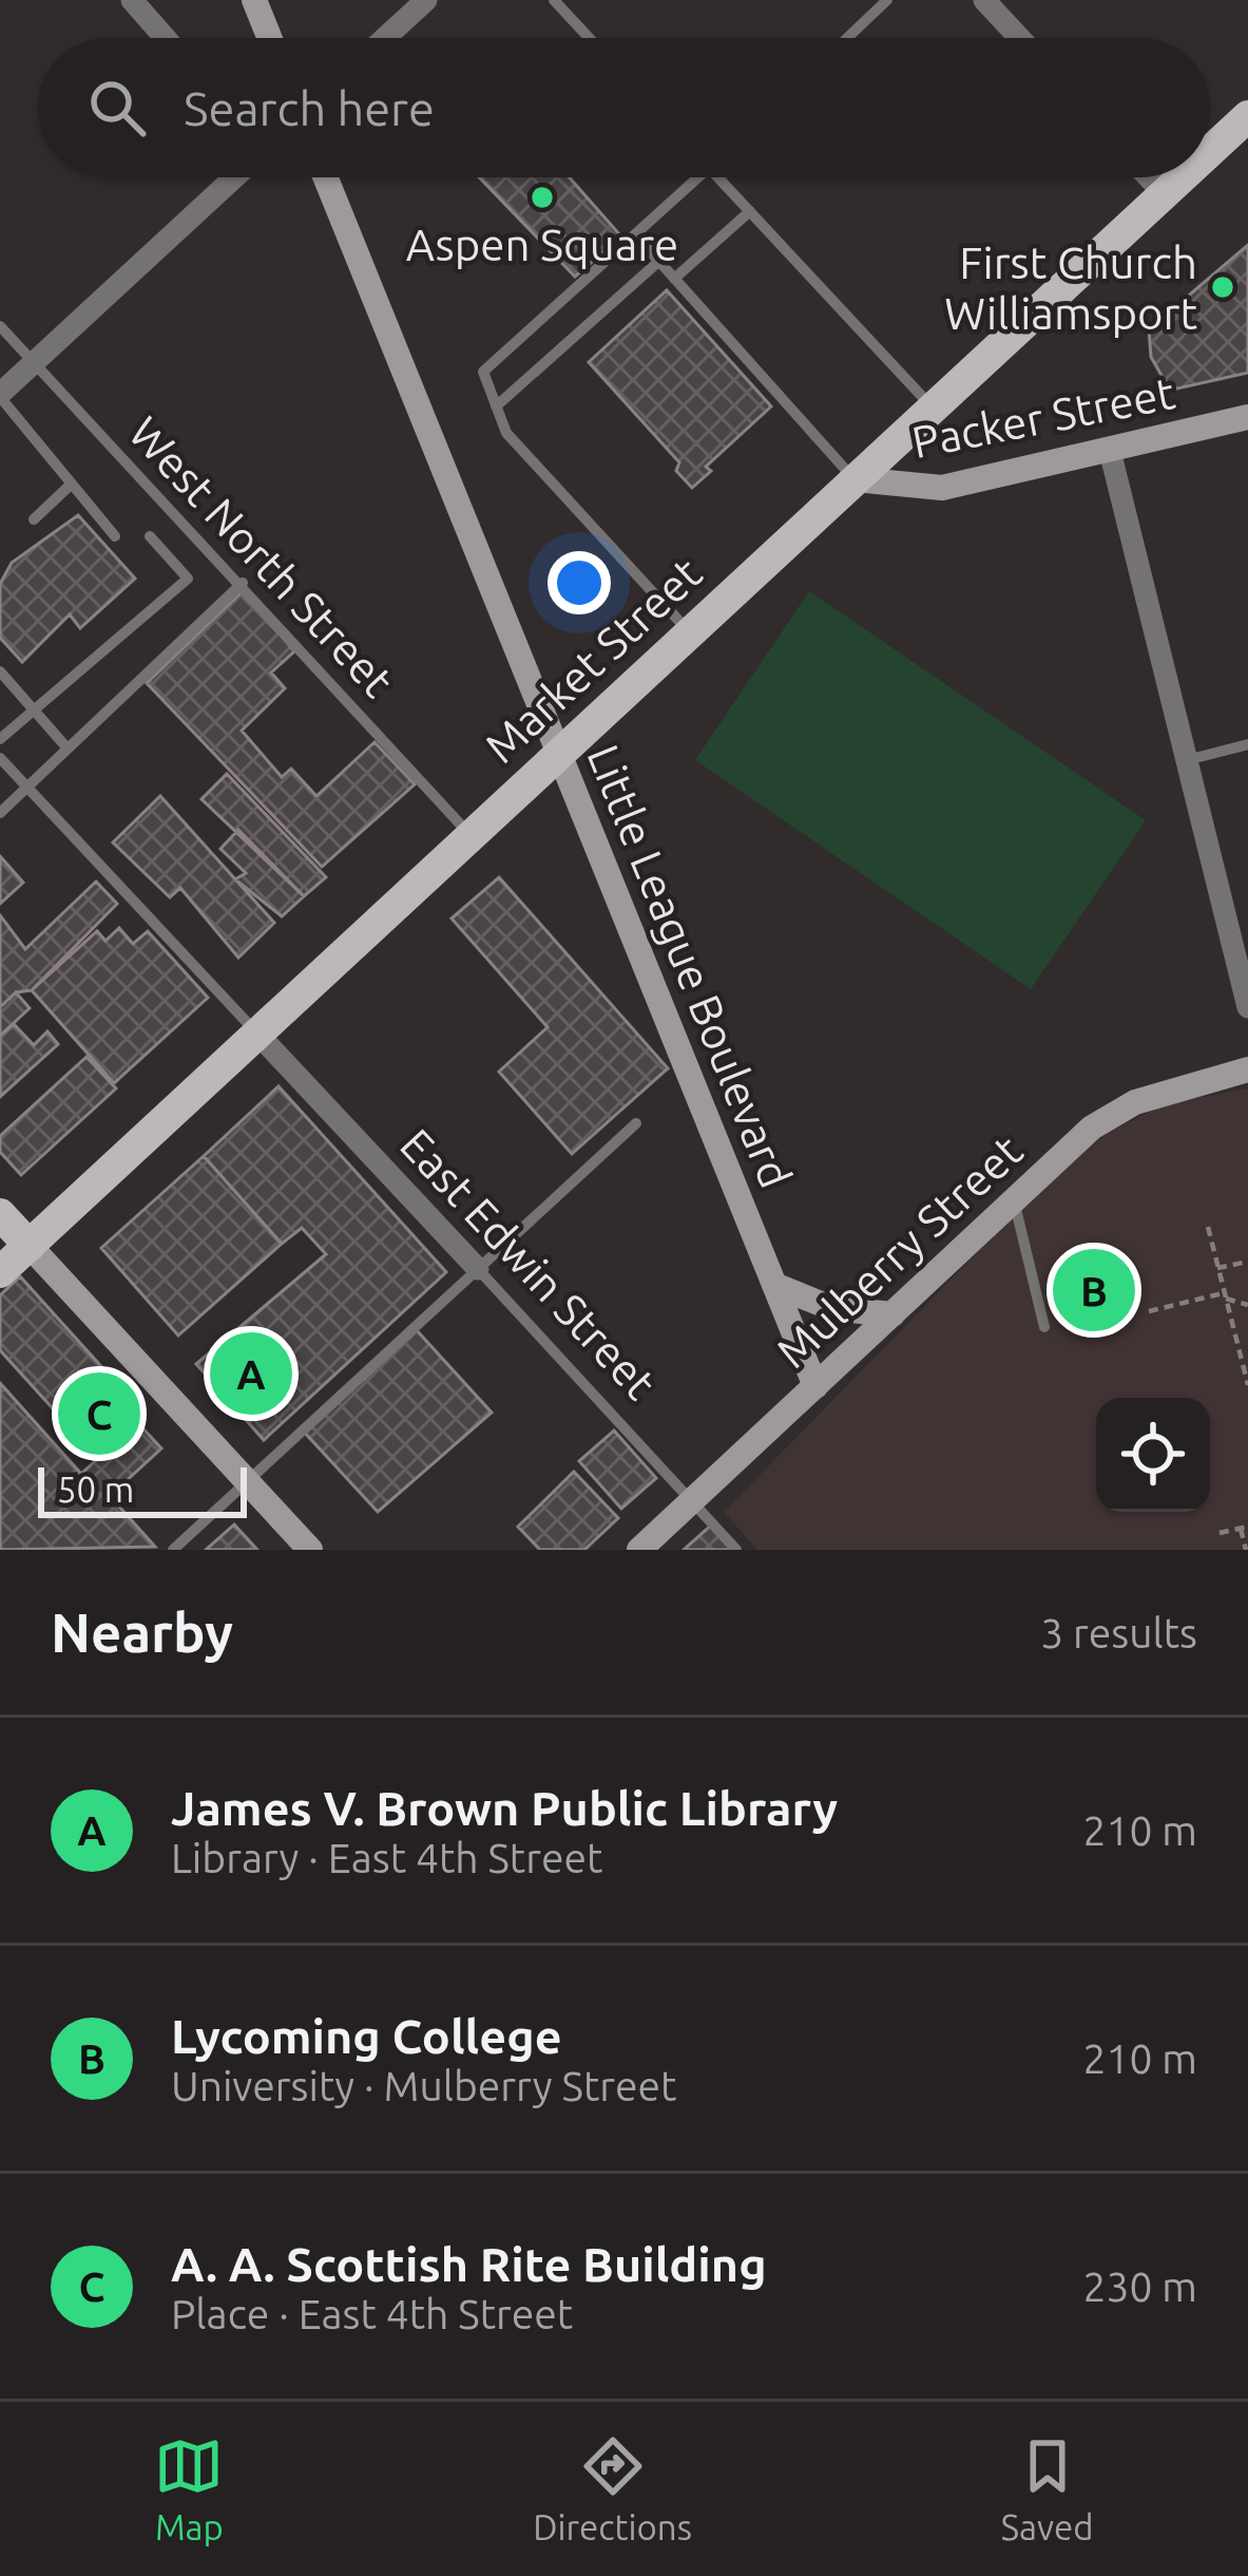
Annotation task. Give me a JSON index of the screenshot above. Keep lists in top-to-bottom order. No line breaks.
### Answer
{"streets":{"main road":["Market Street"],"street":["Packer Street","Little League Boulevard","Mulberry Street","East Edwin Street"],"lane":["West North Street"]},"crossings":[["Packer Street","Market Street"],["West North Street","Market Street"],["Market Street","Little League Boulevard"],["Market Street","East Edwin Street"],["Little League Boulevard","Mulberry Street"],["Mulberry Street","East Edwin Street"]],"places":["Aspen Square","First Church Williamsport"],"scale_bar":"50 m","page":{"search":"Search here","pins":["B","A","C"],"scale":"50 m","heading":["Nearby","3 results"],"list":[{"mark":"A","name":"James V. Brown Public Library","note":"Library · East 4th Street","value":"210 m"},{"mark":"B","name":"Lycoming College","note":"University · Mulberry Street","value":"210 m"},{"mark":"C","name":"A. A. Scottish Rite Building","note":"Place · East 4th Street","value":"230 m"}],"nav":["Map","Directions","Saved"]}}
